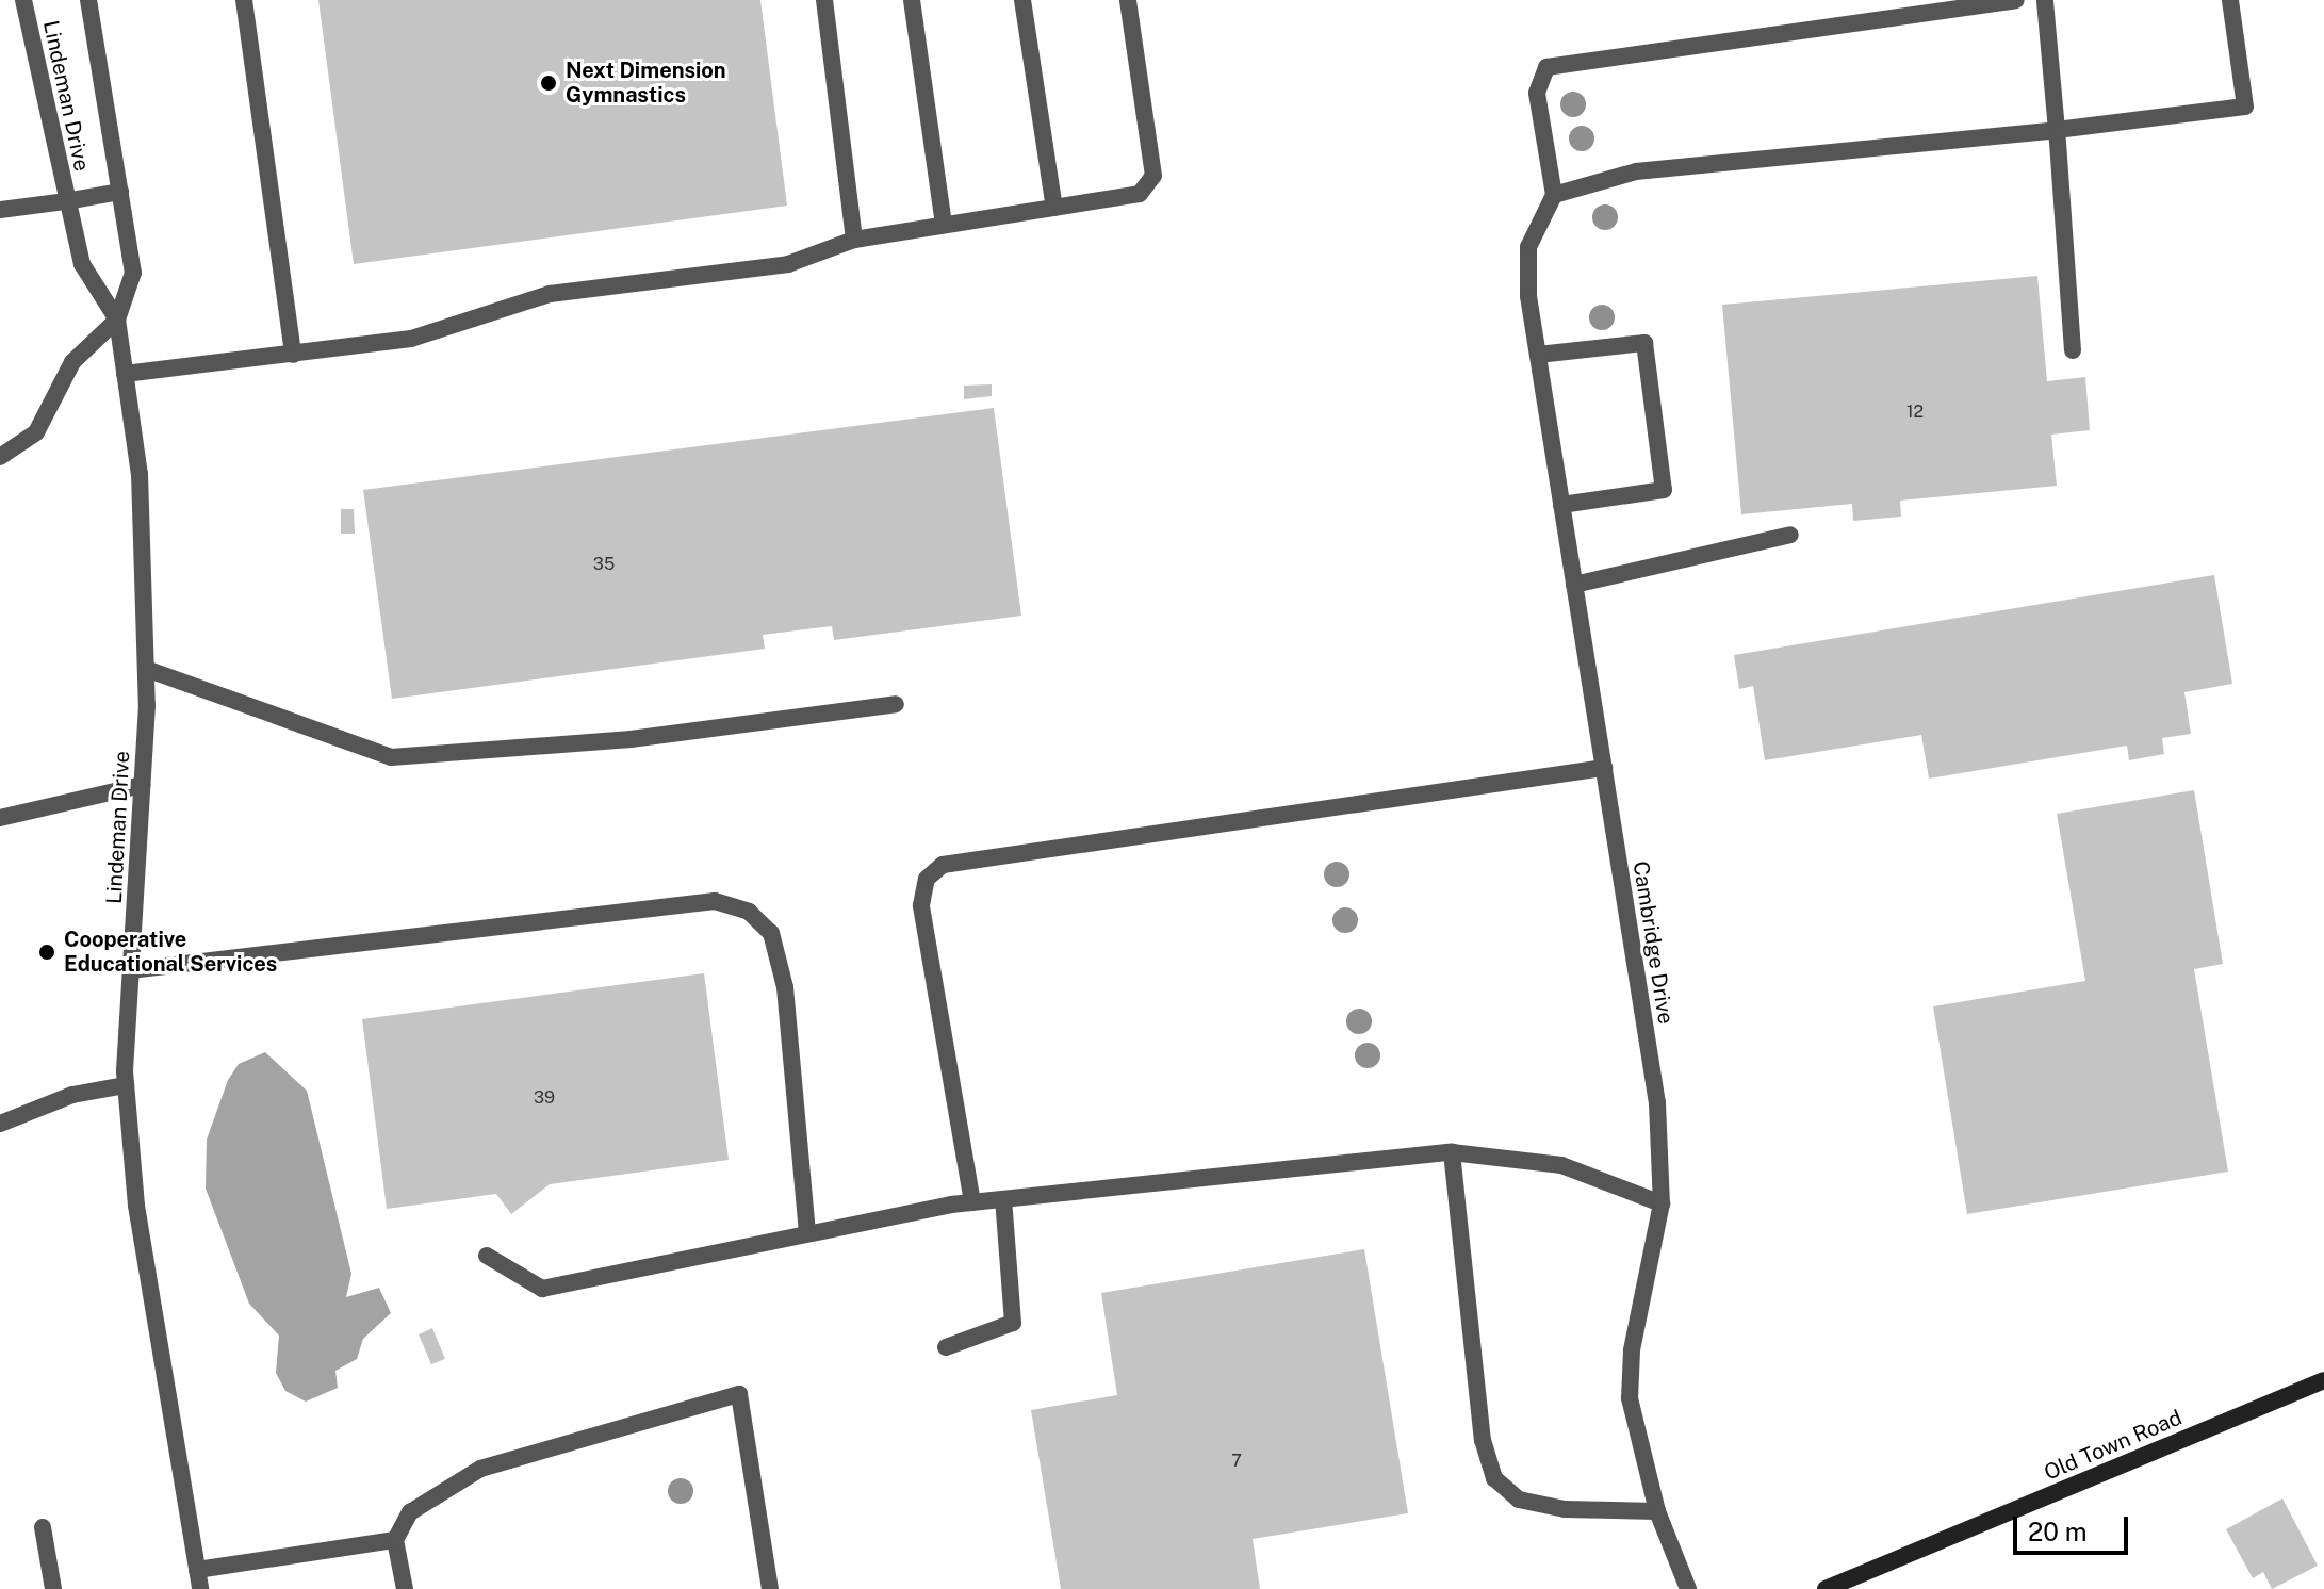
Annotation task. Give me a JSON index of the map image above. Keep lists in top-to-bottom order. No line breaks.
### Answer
{"streets":{"main road":["Old Town Road"],"street":["Lindeman Drive","Cambridge Drive"]},"places":["Next Dimension Gymnastics","Cooperative Educational Services"],"house_numbers":["12","35","39","7"],"scale_bar":"20 m"}
